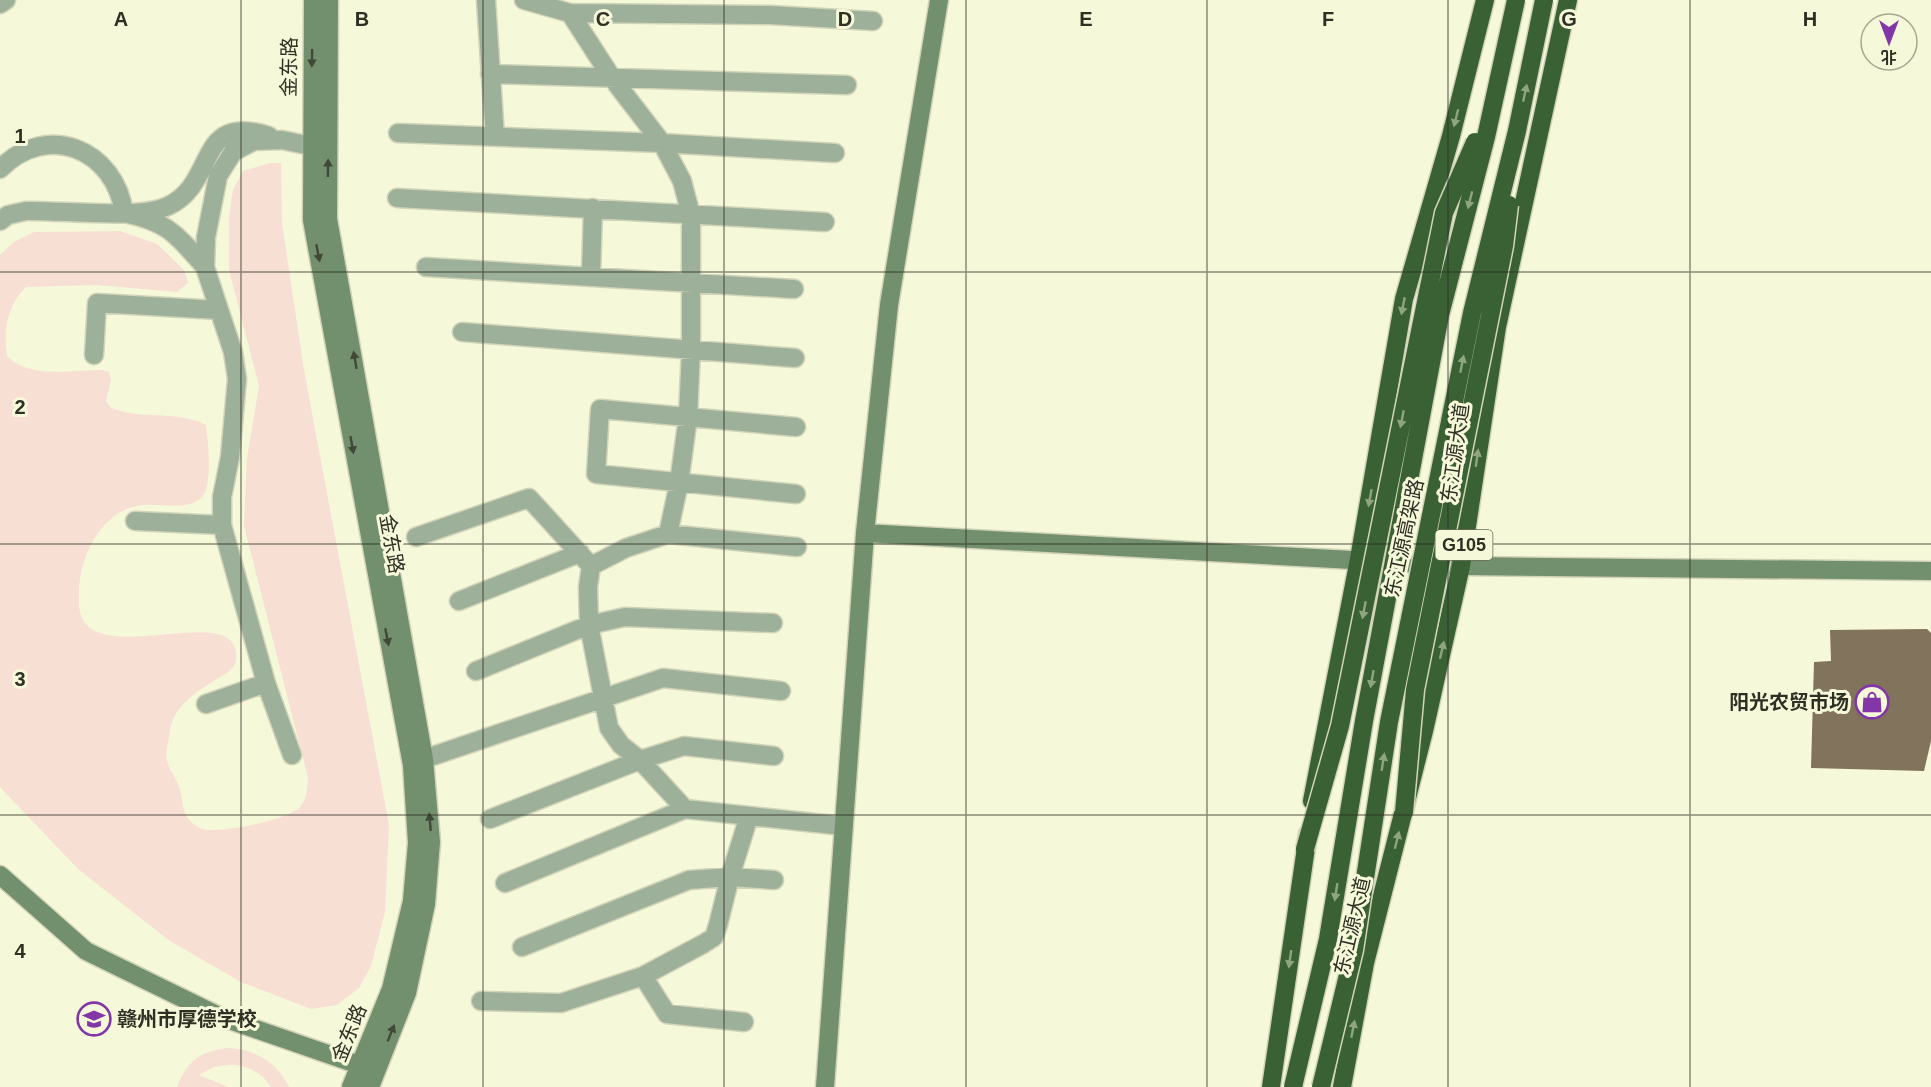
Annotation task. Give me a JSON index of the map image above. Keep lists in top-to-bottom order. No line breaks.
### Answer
{"streets":{"highway":["东江源大道","东江源高架路","G105"],"street":["金东路"]},"places":{"shop":["阳光农贸市场"],"school or university":["赣州市厚德学校"]},"north":"bottom","grid":{"columns":["A","B","C","D","E","F","G","H"],"rows":["1","2","3","4"]}}
